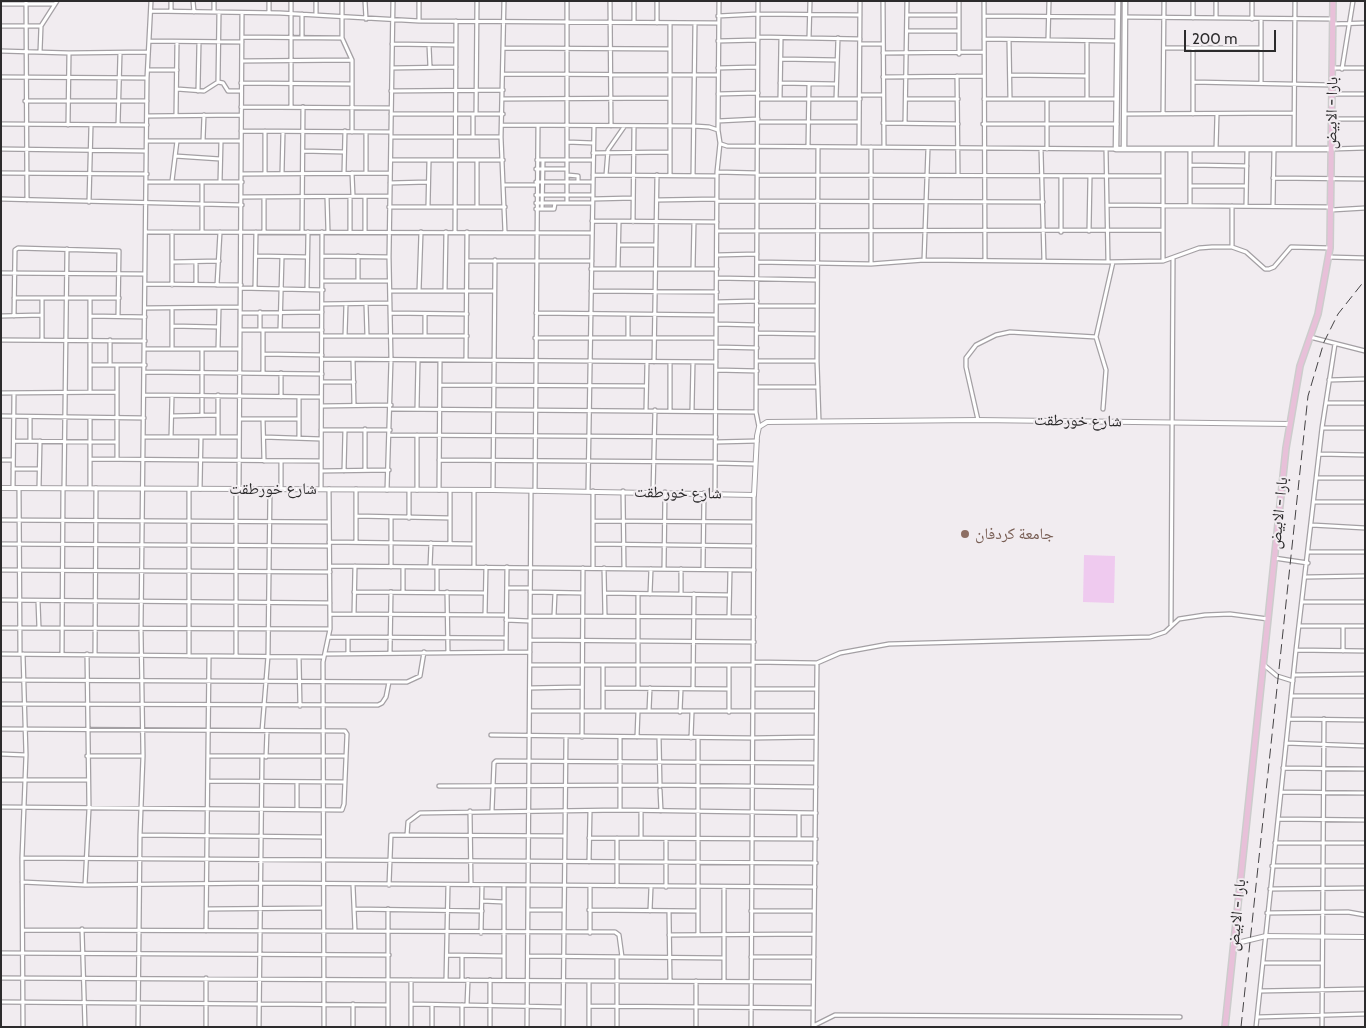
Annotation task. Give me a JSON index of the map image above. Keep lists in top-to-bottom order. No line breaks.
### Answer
{"streets":{"main road":["بارا - الابيض"],"street":["شارع خورطقت"]},"crossings":[["بارا - الابيض","شارع خورطقت"]],"places":["جامعة كردفان"],"scale_bar":"200 m"}
